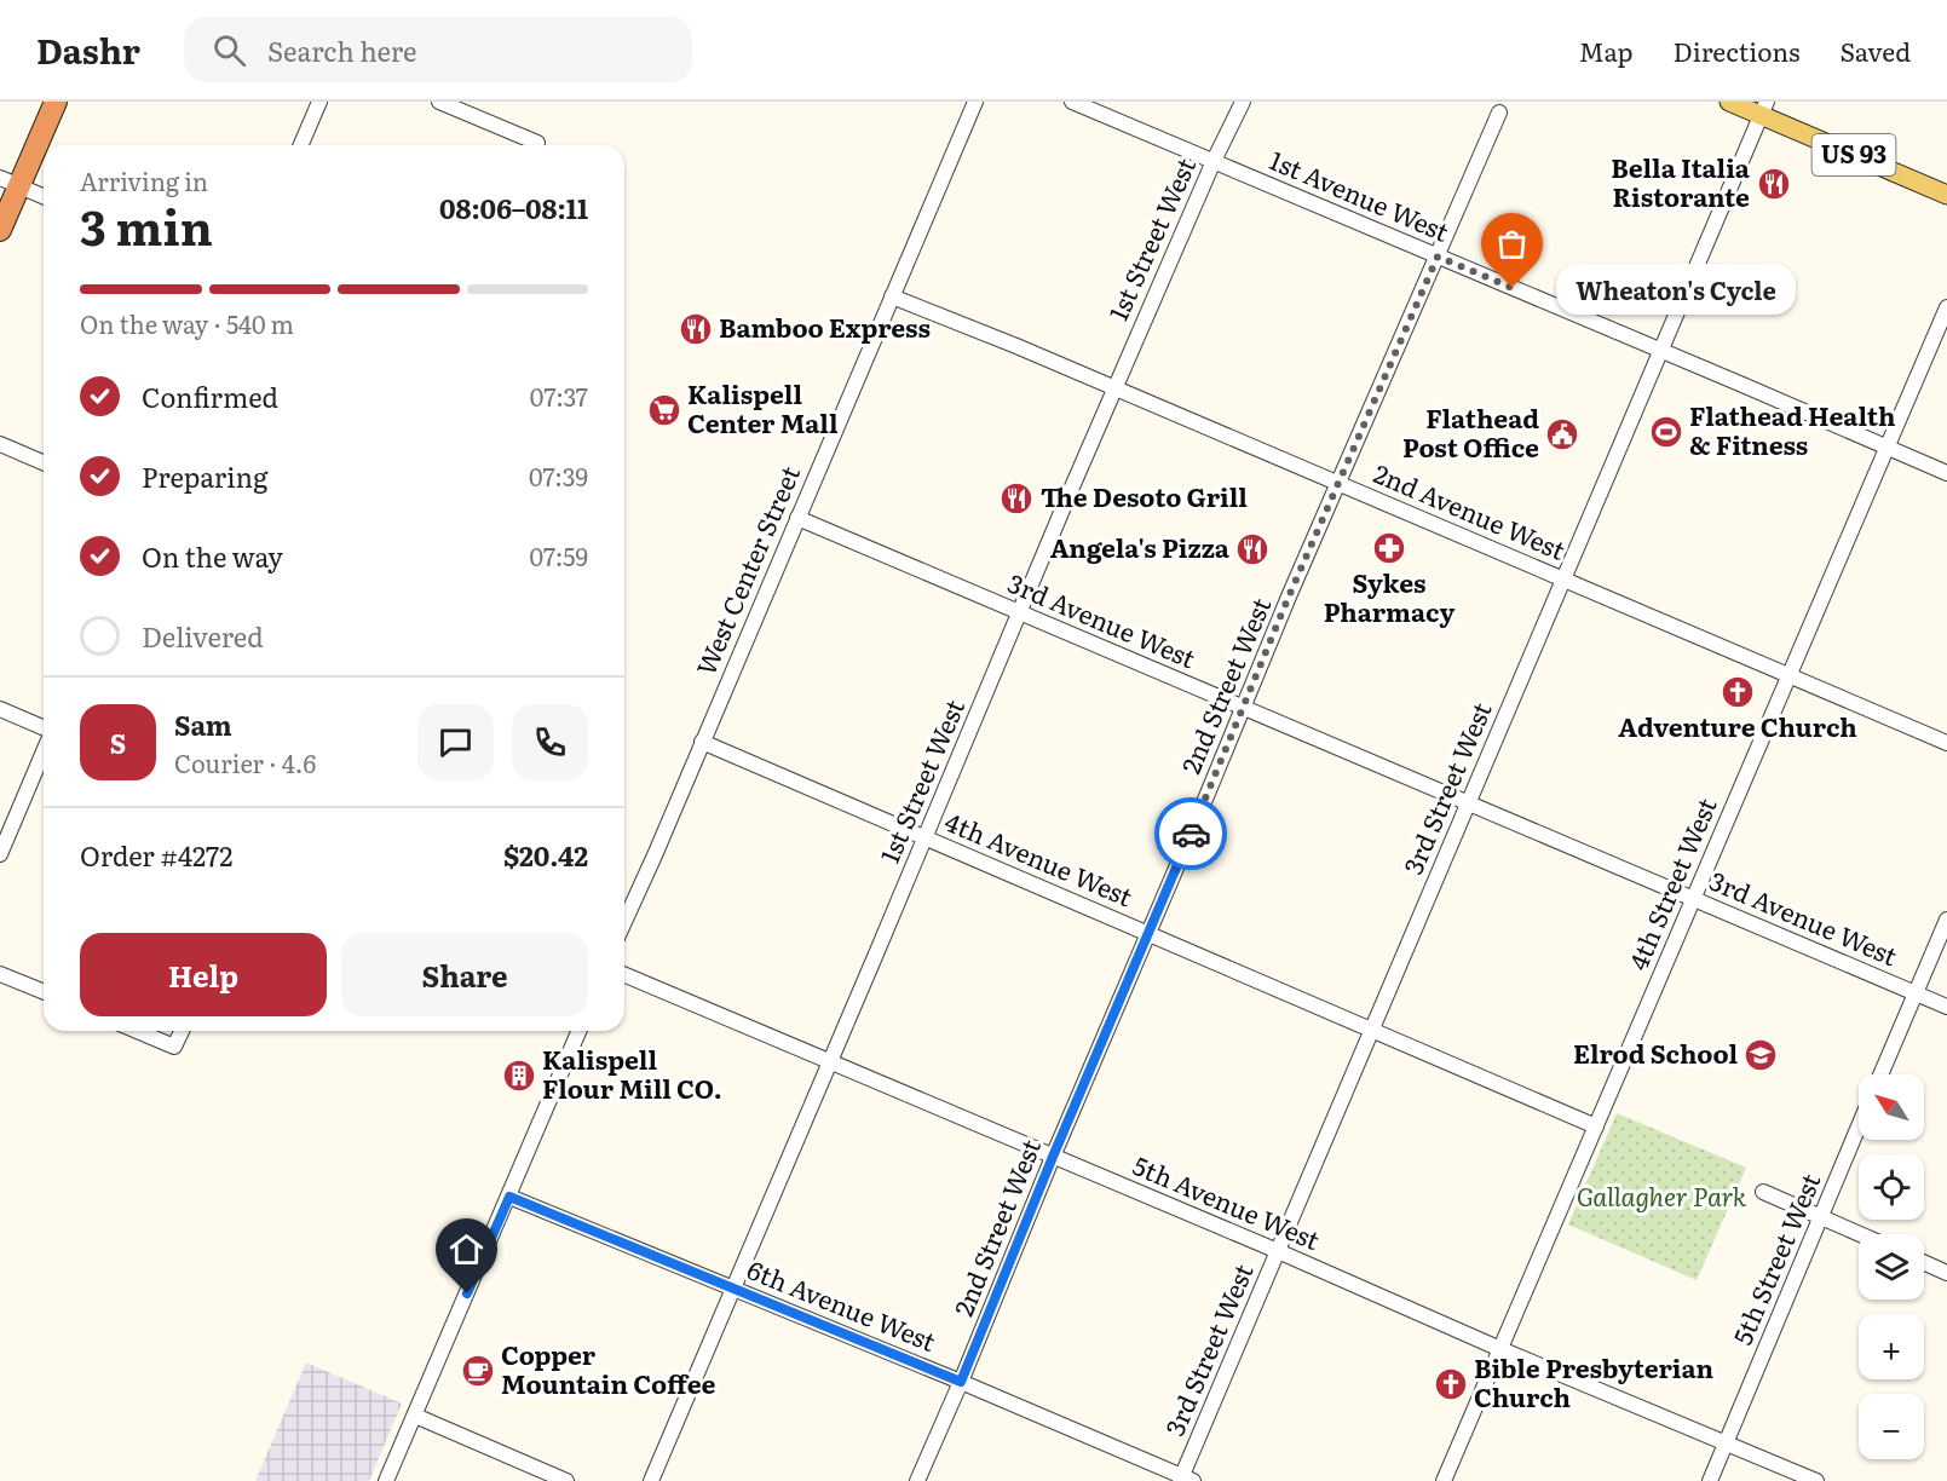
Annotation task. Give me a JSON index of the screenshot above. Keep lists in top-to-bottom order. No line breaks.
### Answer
{"streets":{"main road":["US 93"],"street":["1st Avenue West","1st Street West","2nd Avenue West","West Center Street","3rd Avenue West","2nd Street West","3rd Street West","4th Avenue West","4th Street West","5th Avenue West","5th Street West","6th Avenue West"]},"crossings":[["US 93","3rd Street West"],["1st Avenue West","1st Street West"],["1st Avenue West","2nd Street West"],["1st Avenue West","3rd Street West"],["1st Avenue West","4th Street West"],["1st Street West","2nd Avenue West"],["1st Street West","3rd Avenue West"],["1st Street West","4th Avenue West"],["1st Street West","5th Avenue West"],["1st Street West","6th Avenue West"],["2nd Avenue West","West Center Street"],["2nd Avenue West","2nd Street West"],["2nd Avenue West","3rd Street West"],["2nd Avenue West","4th Street West"],["West Center Street","3rd Avenue West"],["West Center Street","4th Avenue West"],["3rd Avenue West","2nd Street West"],["3rd Avenue West","3rd Street West"],["3rd Avenue West","4th Street West"],["2nd Street West","4th Avenue West"],["2nd Street West","5th Avenue West"],["2nd Street West","6th Avenue West"],["3rd Street West","4th Avenue West"],["3rd Street West","5th Avenue West"],["3rd Street West","6th Avenue West"],["4th Avenue West","4th Street West"],["4th Street West","5th Avenue West"],["5th Avenue West","5th Street West"]],"parks":["Gallagher Park"],"places":{"restaurant":["Bella Italia Ristorante","Bamboo Express","The Desoto Grill","Angela's Pizza"],"other":["Wheaton's Cycle"],"supermarket":["Kalispell Center Mall"],"sports":["Flathead Health & Fitness"],"public building":["Flathead Post Office"],"pharmacy":["Sykes Pharmacy"],"church":["Adventure Church","Bible Presbyterian Church"],"school or university":["Elrod School"],"building":["Kalispell Flour Mill CO."],"cafe":["Copper Mountain Coffee"]},"north":"top left","page":{"header":"Dashr","search":"Search here","nav":["Map","Directions","Saved"],"heading":["3 min","Arriving in","08:06–08:11"],"panel":["Sam","Courier · 4.6","Order #4272","$20.42"],"bubble":"Wheaton's Cycle","bar":"On the way · 540 m","list":[["Confirmed","07:37"],["Preparing","07:39"],["On the way","07:59"],"Delivered"],"round":"S","buttons":["Help","Share"],"map_buttons":["+","−"]}}
